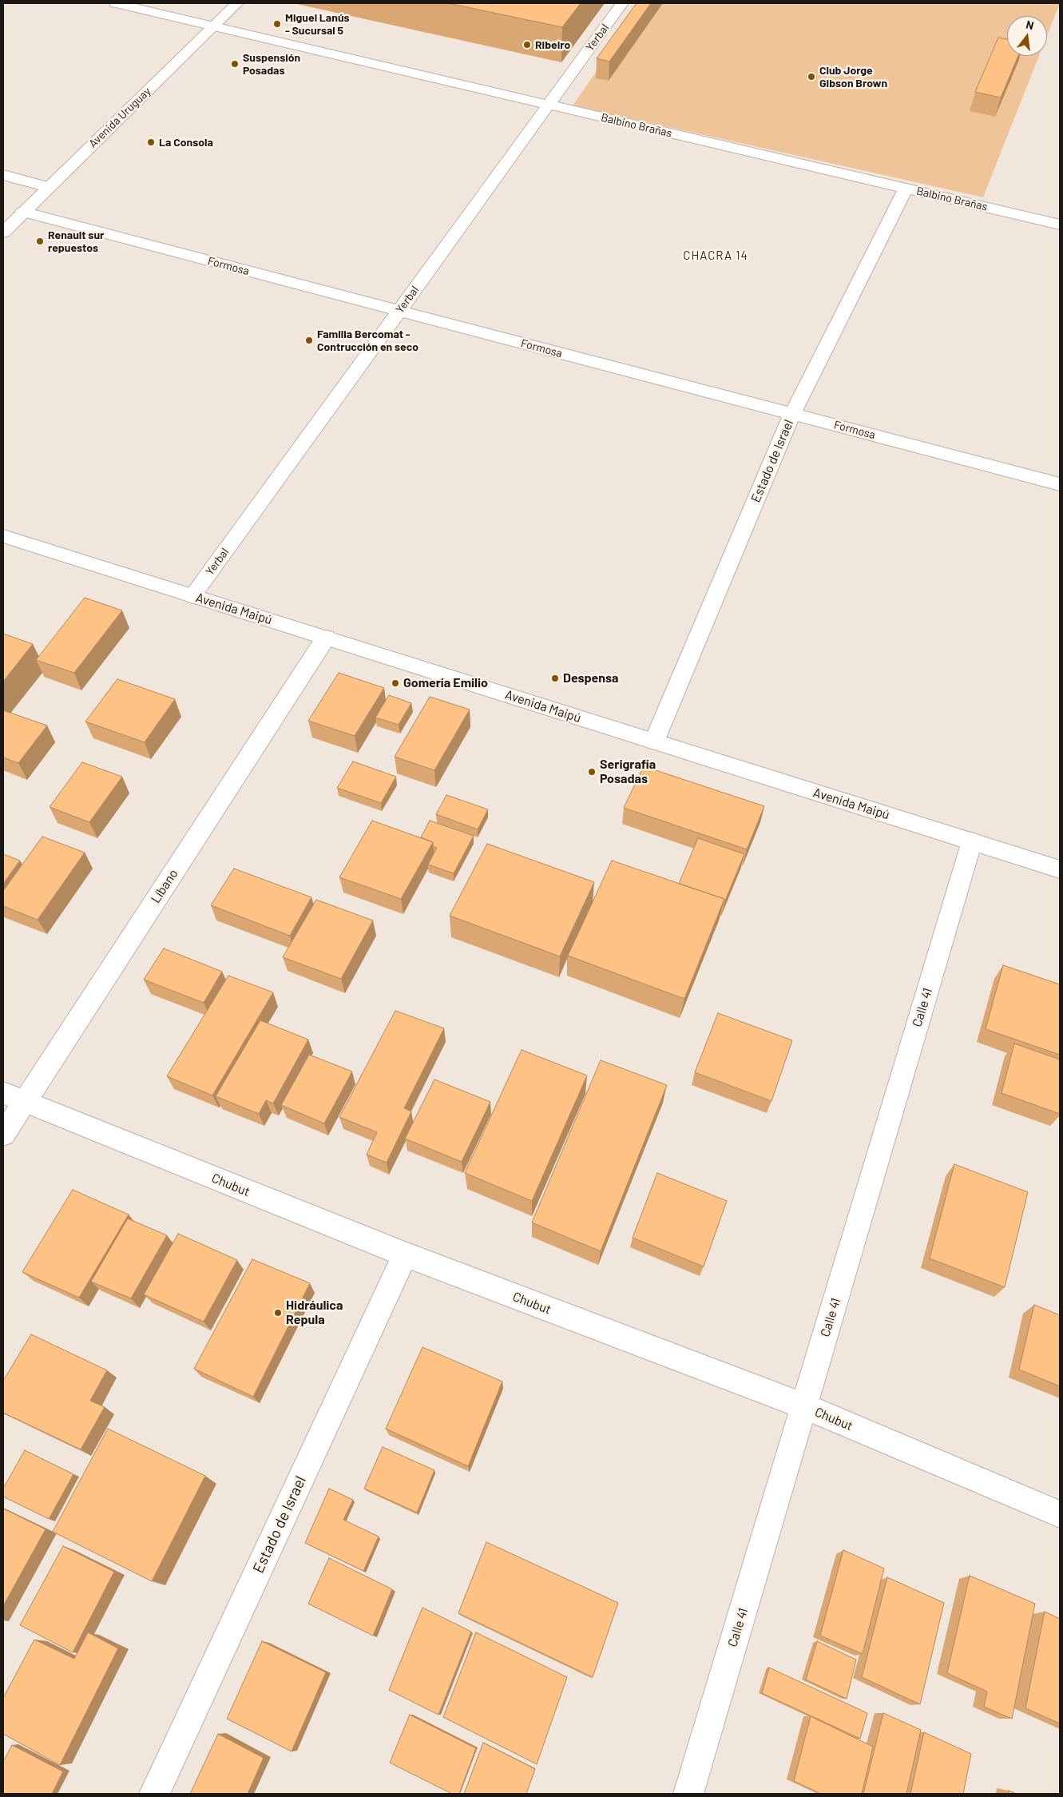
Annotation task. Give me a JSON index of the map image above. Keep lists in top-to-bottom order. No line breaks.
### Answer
{"streets":{"street":["Yerbal","Avenida Uruguay","Balbino Brañas","Formosa","Estado de Israel","Avenida Maipú","Líbano","Calle 41","Chubut"]},"crossings":[["Yerbal","Balbino Brañas"],["Yerbal","Formosa"],["Yerbal","Avenida Maipú"],["Avenida Uruguay","Balbino Brañas"],["Avenida Uruguay","Formosa"],["Balbino Brañas","Estado de Israel"],["Formosa","Estado de Israel"],["Estado de Israel","Avenida Maipú"],["Estado de Israel","Chubut"],["Avenida Maipú","Líbano"],["Avenida Maipú","Calle 41"],["Líbano","Chubut"],["Calle 41","Chubut"]],"districts":["CHACRA 14"],"places":["Miguel Lanús - Sucursal 5","Ribeiro","Suspensión Posadas","Club Jorge Gibson Brown","La Consola","Renault sur repuestos","Familia Bercomat - Contrucción en seco","Despensa","Gomería Emilio","Serigrafía Posadas","Hidráulica Repula"],"north":"top"}
